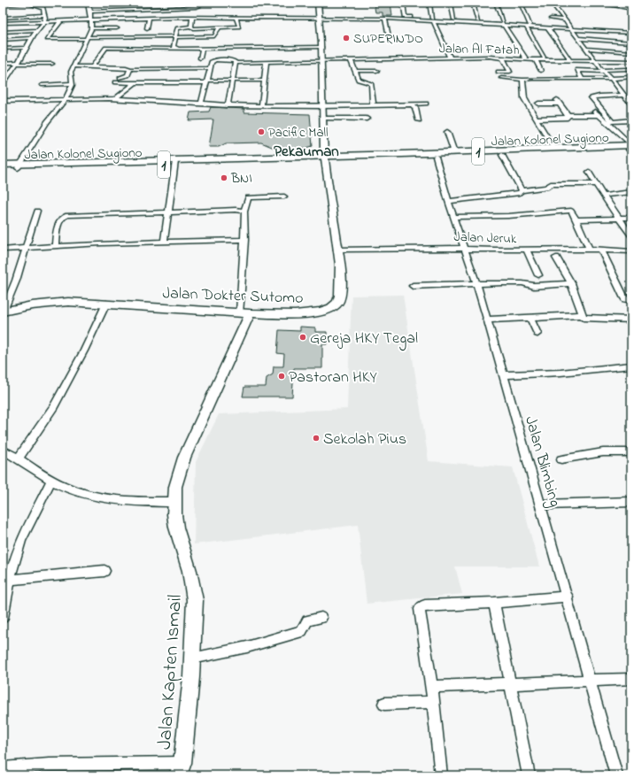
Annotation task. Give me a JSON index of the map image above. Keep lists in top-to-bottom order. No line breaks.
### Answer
{"streets":{"highway":["Jalan Kolonel Sugiono","1"],"main road":["Jalan Dokter Sutomo","Jalan Kapten Ismail"],"street":["Jalan Al Fatah","Jalan Jeruk","Jalan Blimbing"]},"crossings":[["Jalan Al Fatah","Jalan Dokter Sutomo"],["Jalan Kolonel Sugiono","1"],["Jalan Kolonel Sugiono","Jalan Dokter Sutomo"],["Jalan Kolonel Sugiono","Jalan Blimbing"],["Jalan Jeruk","Jalan Dokter Sutomo"],["Jalan Jeruk","Jalan Blimbing"],["Jalan Dokter Sutomo","Jalan Kapten Ismail"]],"districts":["Pekauman"],"places":["SUPERINDO","Pacific Mall","BNI","Gereja HKY Tegal","Pastoran HKY","Sekolah Pius"]}
